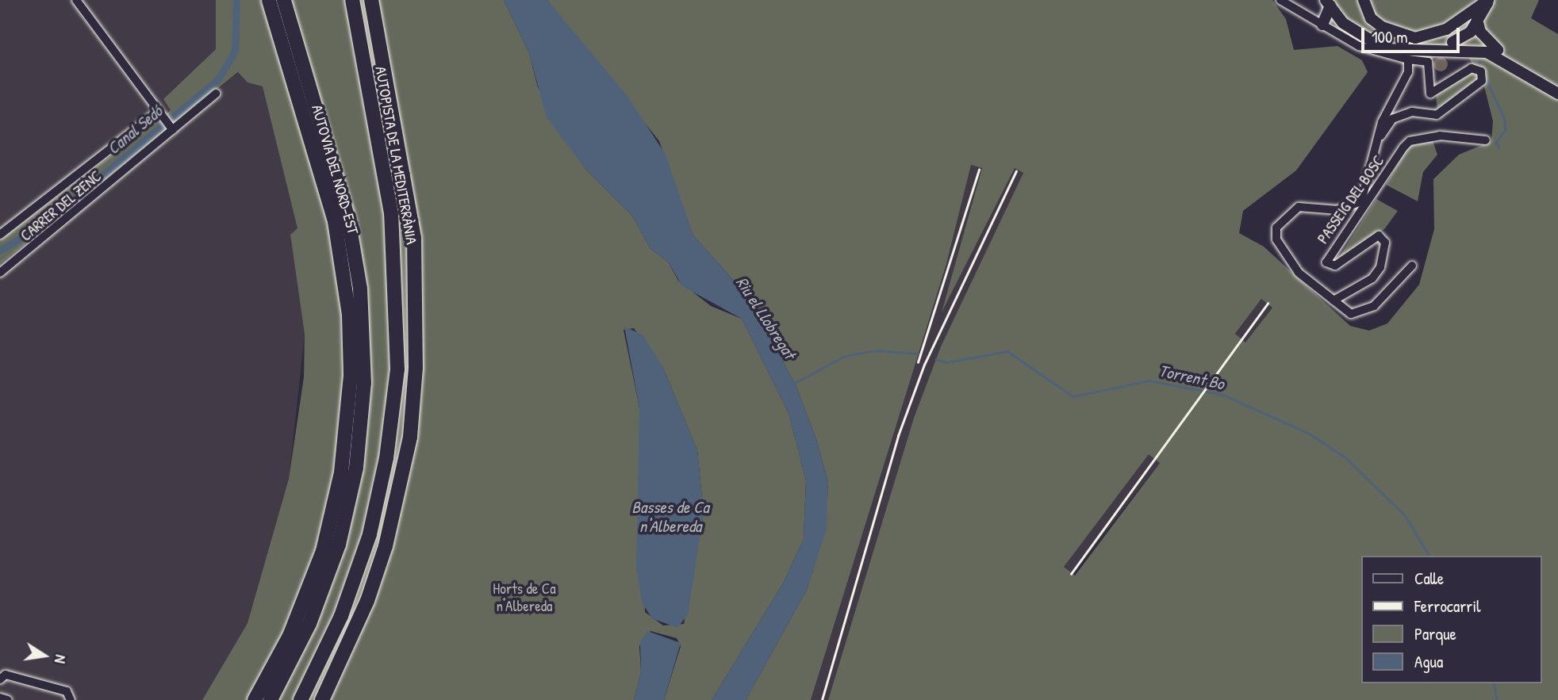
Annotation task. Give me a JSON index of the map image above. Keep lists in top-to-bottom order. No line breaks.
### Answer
{"streets":{"highway":["AUTOPISTA DE LA MEDITERRÀNIA","AUTOVIA DEL NORD-EST"],"street":["PASSEIG DEL BOSC","CARRER DEL ZENC"]},"water":["Canal Sedó","Riu el Llobregat","Torrent Bo","Basses de Ca n'Albereda"],"parks":["Horts de Ca n'Albereda"],"legend":["Calle","Ferrocarril","Parque","Agua"],"scale_bar":"100 m","north":"right"}
